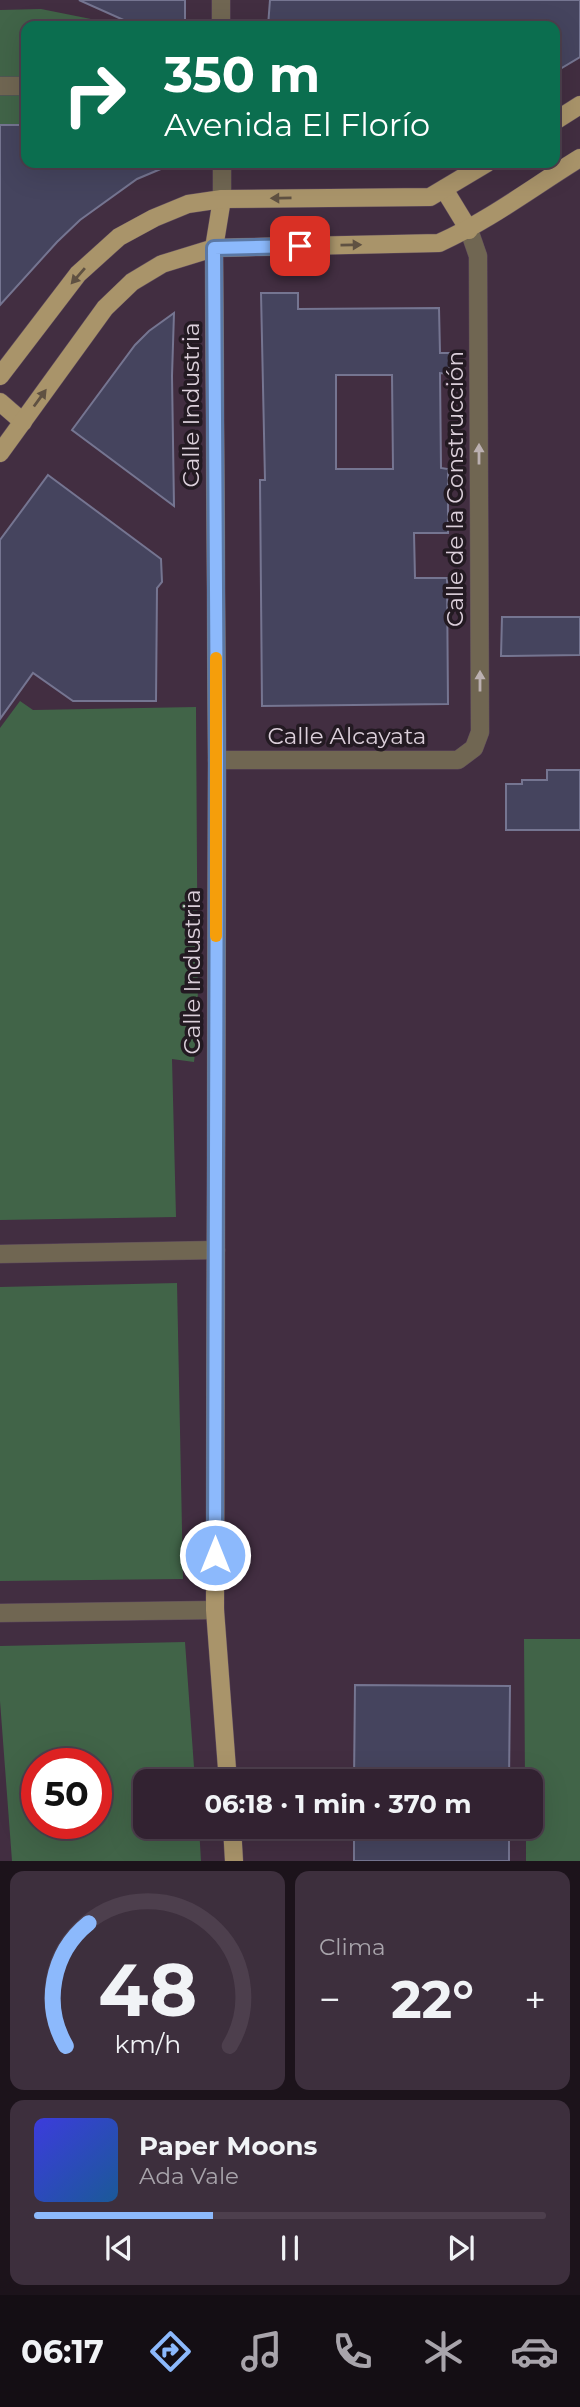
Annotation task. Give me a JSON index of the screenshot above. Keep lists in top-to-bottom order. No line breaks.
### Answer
{"streets":{"main road":["Calle Industria"],"street":["Calle de la Construcción","Calle Alcayata"]},"crossings":[["Calle Industria","Calle Alcayata"],["Calle de la Construcción","Calle Alcayata"]],"one_way":["Calle de la Construcción"],"page":{"turn":["350 m","Avenida El Florío"],"limit":"50","trip":"06:18 · 1 min · 370 m","tile":"Clima","heat":["−","22°","+"],"song":["Paper Moons","Ada Vale"],"tabs":"06:17","gauge":["48","km/h"]}}
